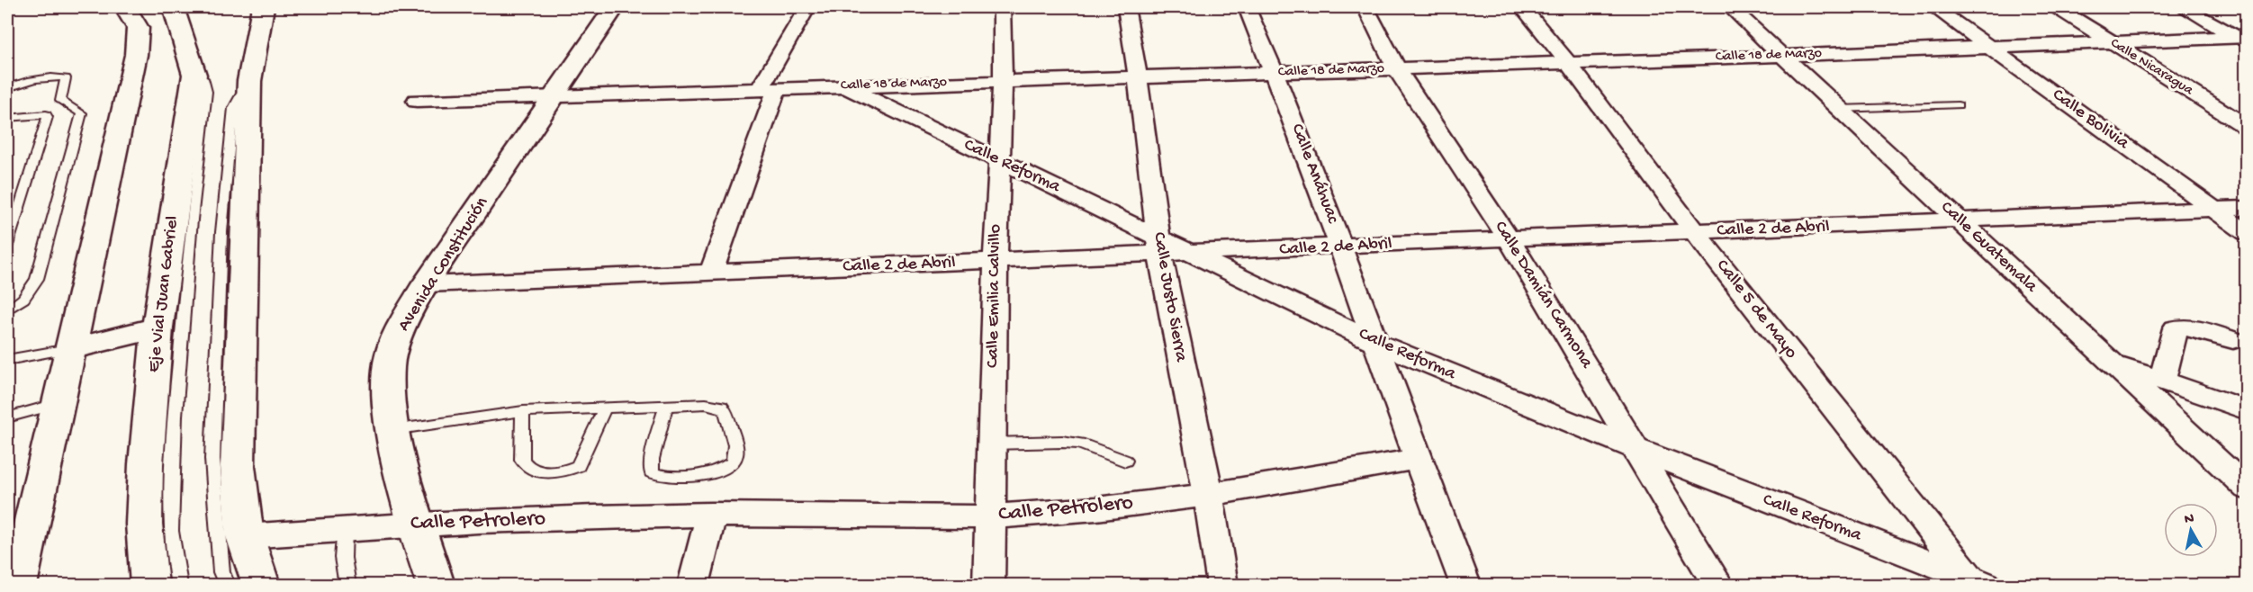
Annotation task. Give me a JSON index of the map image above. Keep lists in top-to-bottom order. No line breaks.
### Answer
{"streets":{"main road":["Avenida Constitución","Eje Vial Juan Gabriel"],"street":["Calle 18 de Marzo","Calle Nicaragua","Calle Bolivia","Calle Reforma","Calle Anáhuac","Calle 2 de Abril","Calle Guatemala","Calle Damián Carmona","Calle Emilia Calvillo","Calle Justo Sierra","Calle 5 de Mayo","Calle Petrolero"]},"crossings":[["Calle 18 de Marzo","Calle Nicaragua"],["Calle 18 de Marzo","Calle Bolivia"],["Calle 18 de Marzo","Calle Reforma"],["Calle 18 de Marzo","Calle Anáhuac"],["Calle 18 de Marzo","Calle Guatemala"],["Calle 18 de Marzo","Avenida Constitución"],["Calle 18 de Marzo","Calle Damián Carmona"],["Calle 18 de Marzo","Calle Emilia Calvillo"],["Calle 18 de Marzo","Calle Justo Sierra"],["Calle 18 de Marzo","Calle 5 de Mayo"],["Calle Bolivia","Calle 2 de Abril"],["Calle Reforma","Calle Anáhuac"],["Calle Reforma","Calle 2 de Abril"],["Calle Reforma","Calle Damián Carmona"],["Calle Reforma","Calle Emilia Calvillo"],["Calle Reforma","Calle Justo Sierra"],["Calle Reforma","Calle 5 de Mayo"],["Calle Anáhuac","Calle 2 de Abril"],["Calle Anáhuac","Calle Petrolero"],["Calle 2 de Abril","Calle Guatemala"],["Calle 2 de Abril","Avenida Constitución"],["Calle 2 de Abril","Calle Damián Carmona"],["Calle 2 de Abril","Calle Emilia Calvillo"],["Calle 2 de Abril","Calle Justo Sierra"],["Calle 2 de Abril","Calle 5 de Mayo"],["Avenida Constitución","Calle Petrolero"],["Calle Emilia Calvillo","Calle Petrolero"],["Calle Justo Sierra","Calle Petrolero"]],"north":"top"}
